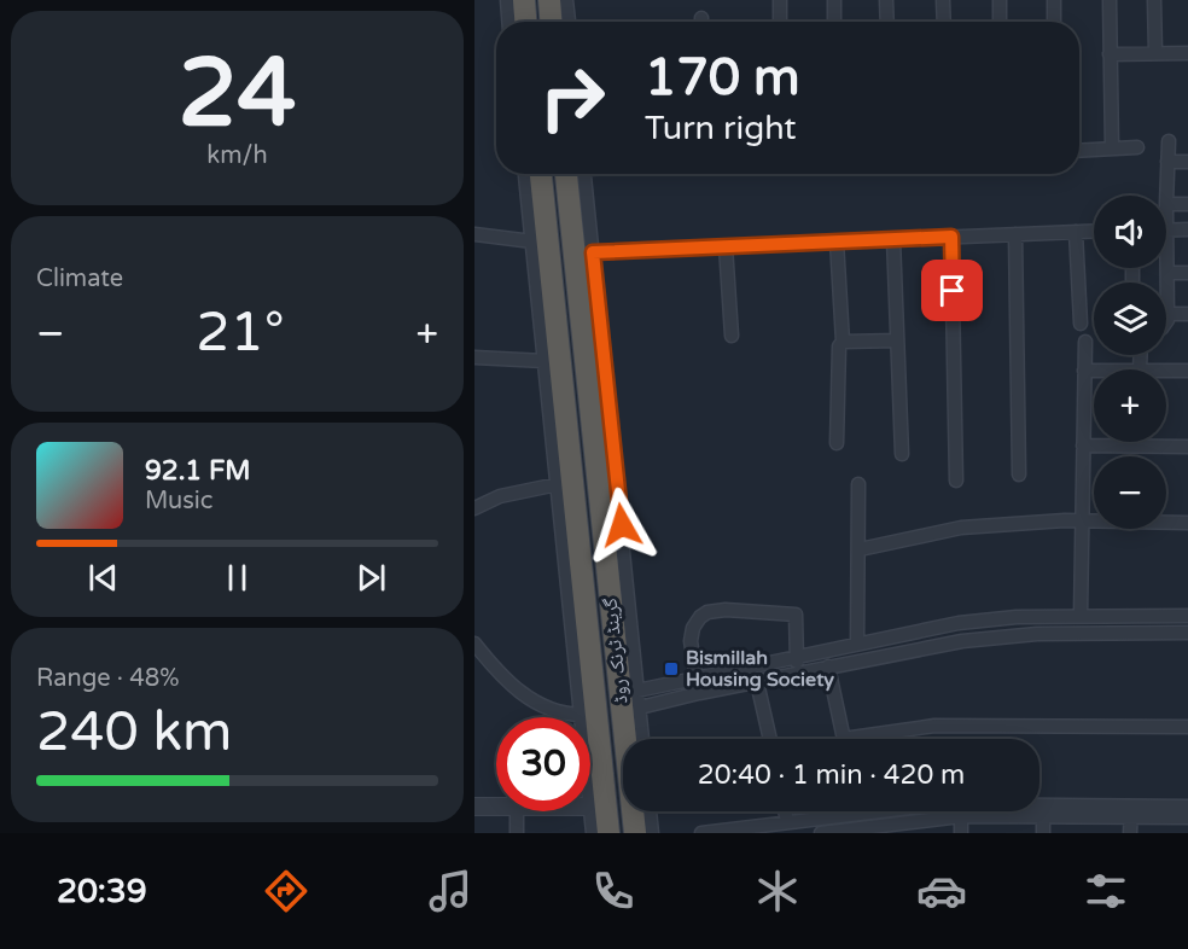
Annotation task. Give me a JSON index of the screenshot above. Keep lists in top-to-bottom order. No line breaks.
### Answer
{"streets":{"highway":["گرینڈ ٹرنک روڈ"]},"places":{"transit":["Bismillah Housing Society"]},"page":{"tile":[["24","km/h"],"Climate",["Range · 48%","240 km"]],"turn":["170 m","Turn right"],"map_buttons":["+","−"],"heat":["−","21°","+"],"song":["92.1 FM","Music"],"limit":"30","trip":"20:40 · 1 min · 420 m","tabs":"20:39"}}
